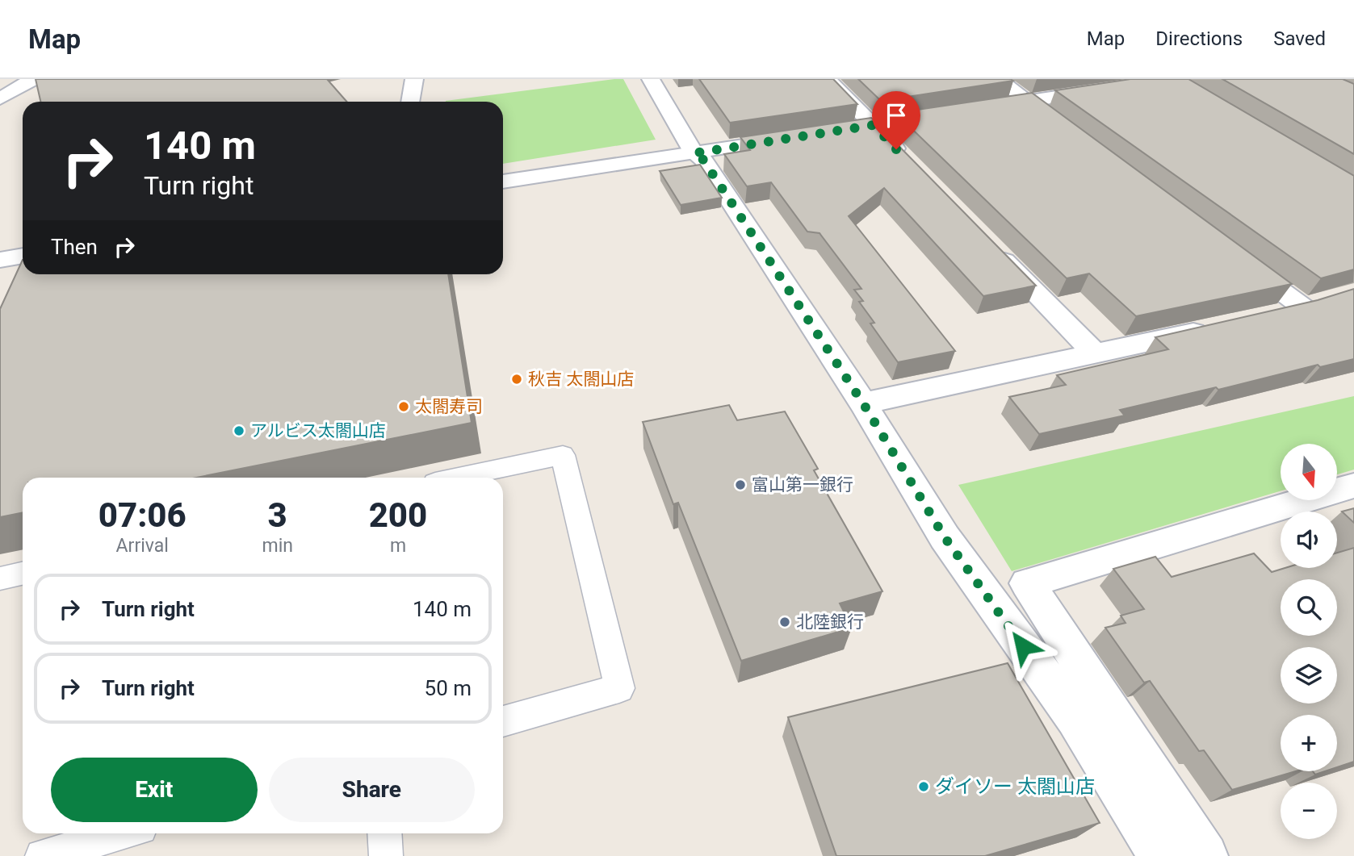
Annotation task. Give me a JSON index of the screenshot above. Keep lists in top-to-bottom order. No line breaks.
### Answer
{"places":["秋吉 太閤山店","太閤寿司","アルビス太閤山店","富山第一銀行","北陸銀行","ダイソー 太閤山店"],"north":"bottom","page":{"header":"Map","nav":["Map","Directions","Saved"],"turn":["140 m","Turn right"],"then":"Then","map_buttons":["+","−"],"eta":["07:06","Arrival","3","min","200","m"],"list":[{"name":"Turn right","value":"140 m"},{"name":"Turn right","value":"50 m"}],"buttons":["Exit","Share"]}}
